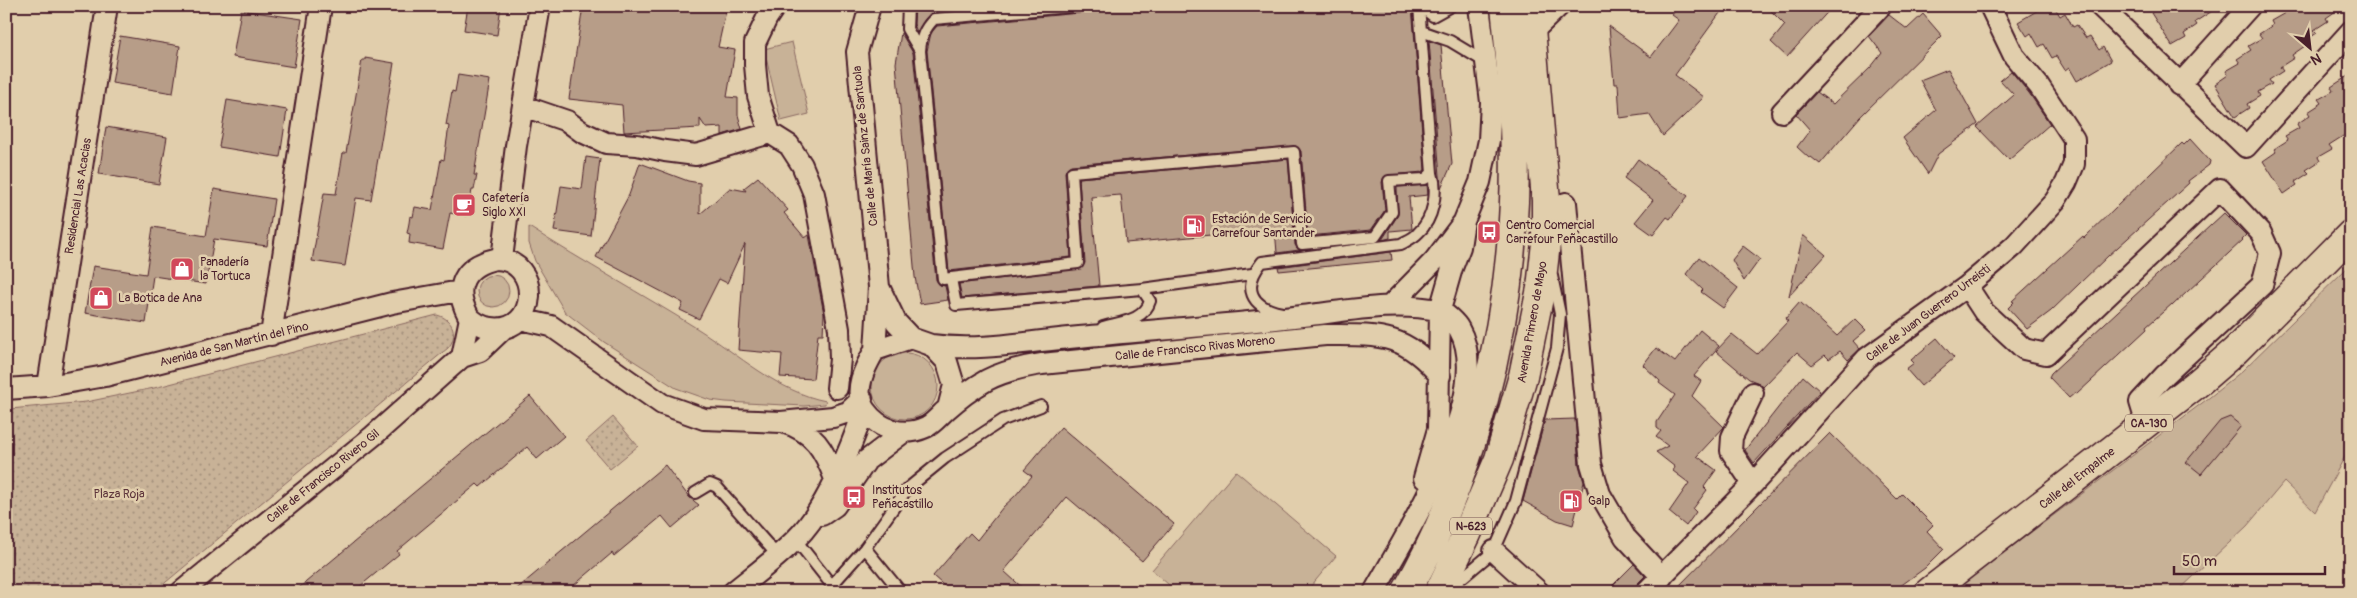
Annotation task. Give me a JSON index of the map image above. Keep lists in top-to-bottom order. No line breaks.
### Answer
{"streets":{"main road":["Avenida Primero de Mayo","CA-130","Calle del Empalme","N-623"],"street":["Calle de María Sainz de Santuola","Residencial Las Acacias","Calle de Juan Guerrero Urreisti","Avenida de San Martín del Pino","Calle de Francisco Rivas Moreno","Calle de Francisco Rivero Gil"]},"crossings":[["Calle de María Sainz de Santuola","Calle de Francisco Rivas Moreno"],["Residencial Las Acacias","Avenida de San Martín del Pino"],["Avenida de San Martín del Pino","Calle de Francisco Rivero Gil"]],"parks":["Plaza Roja"],"places":{"cafe":["Cafetería Siglo XXI"],"fuel station":["Estación de Servicio Carrefour Santander","Galp"],"bus stop":["Centro Comercial Carrefour Peñacastillo","Institutos Peñacastillo"],"shop":["Panadería la Tortuca","La Botica de Ana"]},"scale_bar":"50 m","north":"bottom right"}
